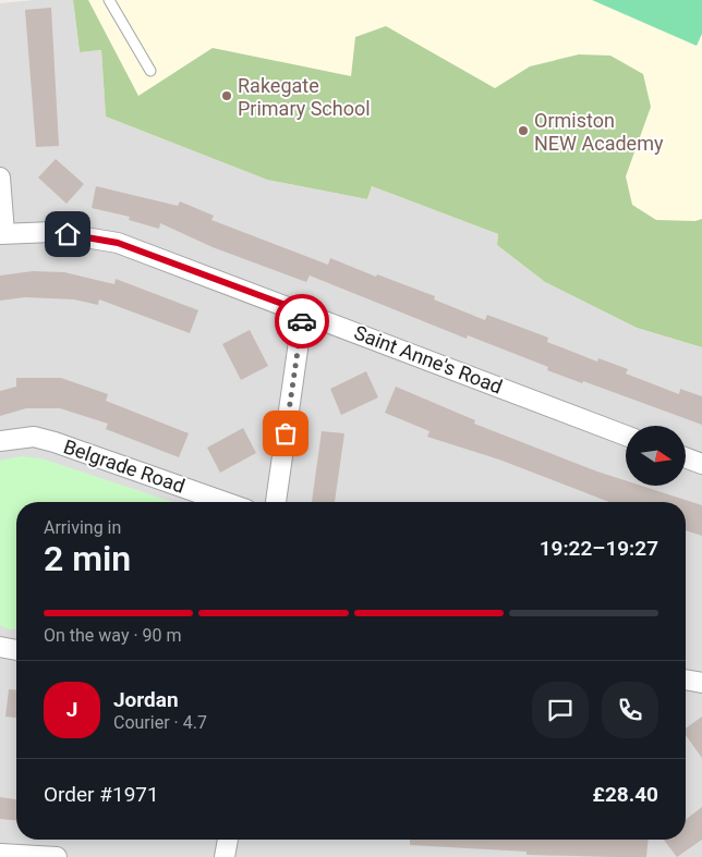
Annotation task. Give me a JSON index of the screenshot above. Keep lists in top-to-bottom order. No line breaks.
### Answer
{"streets":{"street":["Saint Anne's Road","Belgrade Road"]},"places":["Rakegate Primary School","Ormiston NEW Academy"],"north":"right","page":{"heading":["2 min","Arriving in","19:22–19:27"],"panel":["Jordan","Courier · 4.7","Order #1971","£28.40"],"bar":"On the way · 90 m","round":"J"}}
